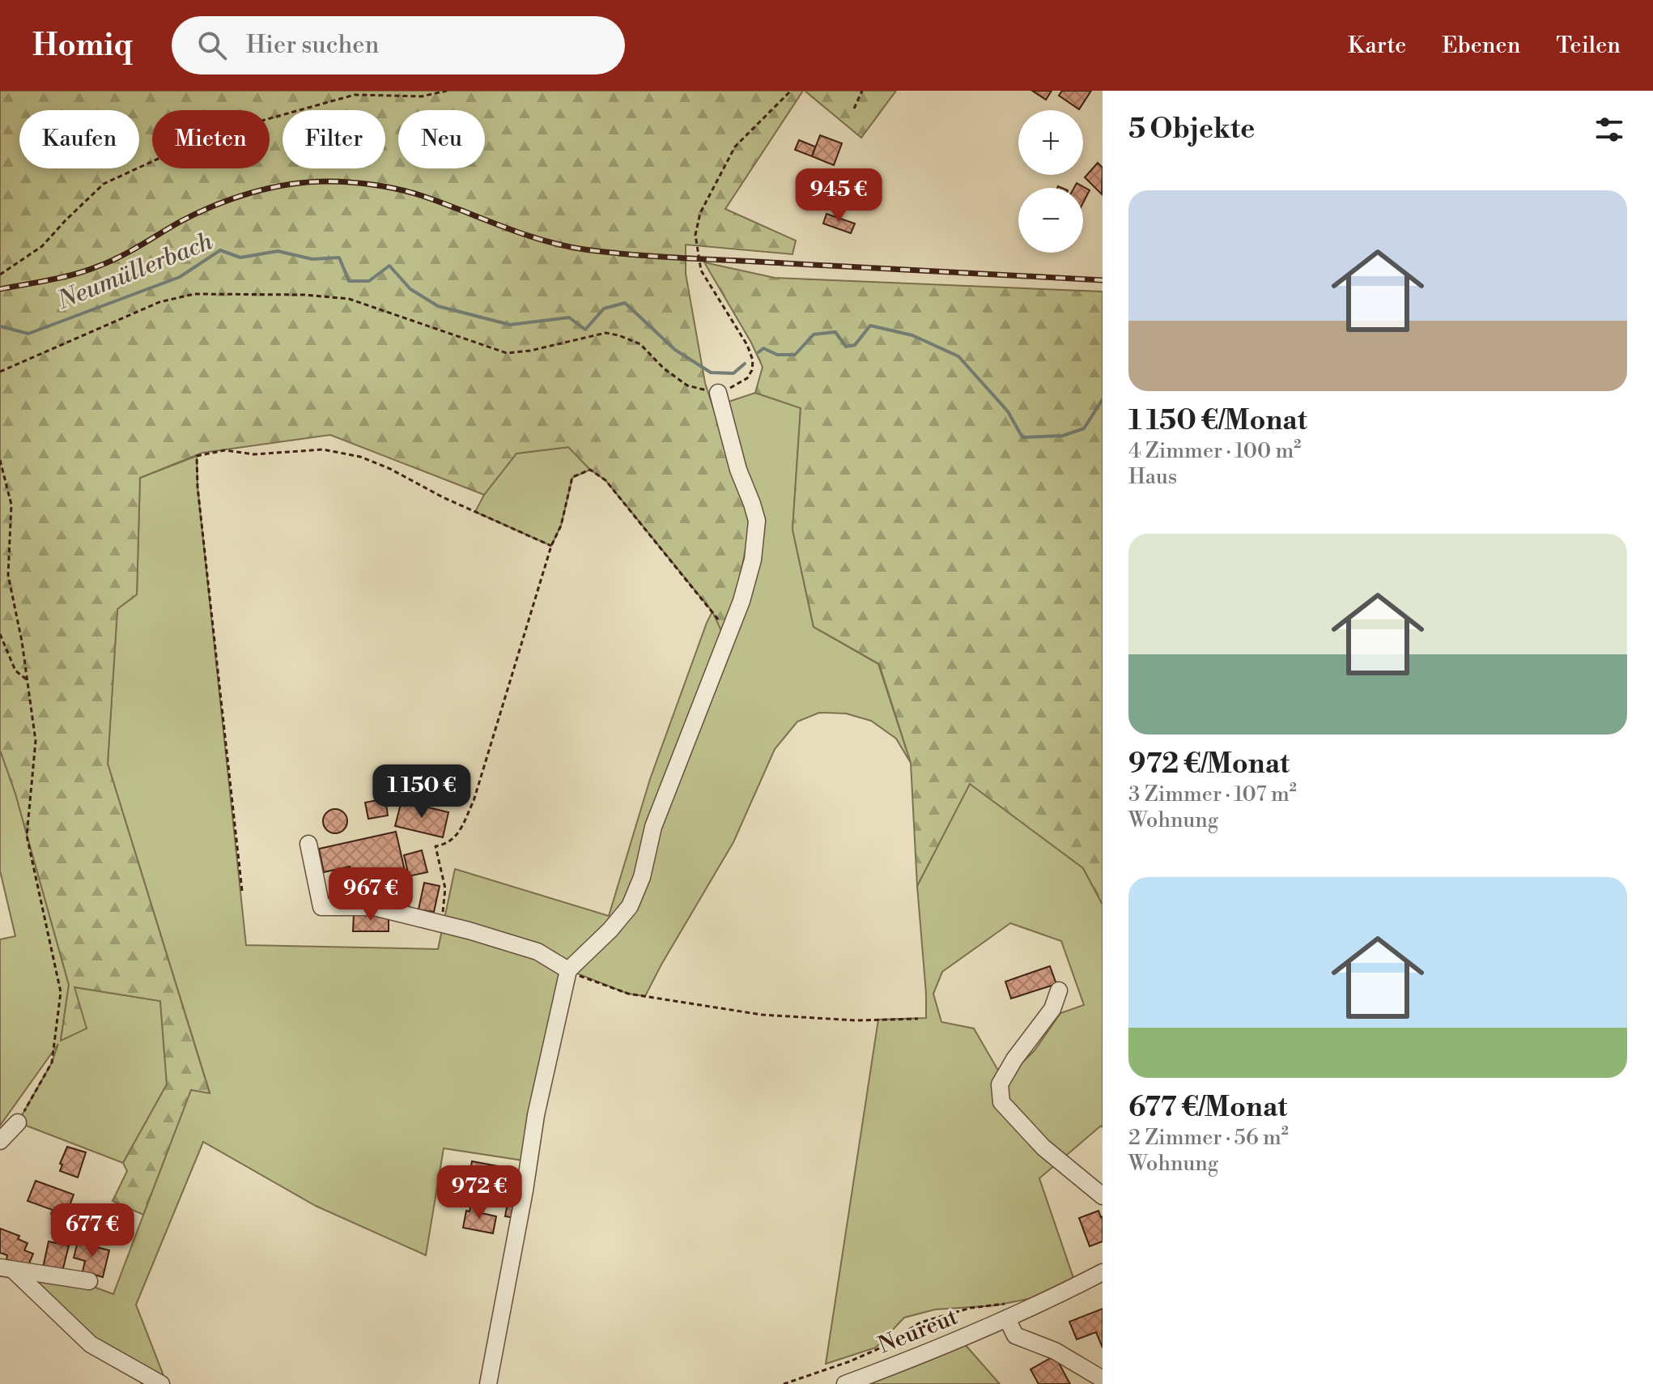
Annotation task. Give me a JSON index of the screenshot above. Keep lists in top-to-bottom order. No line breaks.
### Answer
{"streets":{"street":["Neureut"]},"water":["Neumüllerbach"],"page":{"header":"Homiq","search":"Hier suchen","nav":["Karte","Ebenen","Teilen"],"heading":"5 Objekte","map_buttons":["+","−"],"chip":["Kaufen","Mieten","Filter","Neu"],"price":["945 €","1 150 €","967 €","972 €","677 €"],"list":[{"name":"1 150 €/Monat","note":"4 Zimmer · 100 m² · Haus"},{"name":"972 €/Monat","note":"3 Zimmer · 107 m² · Wohnung"},{"name":"677 €/Monat","note":"2 Zimmer · 56 m² · Wohnung"}]}}
